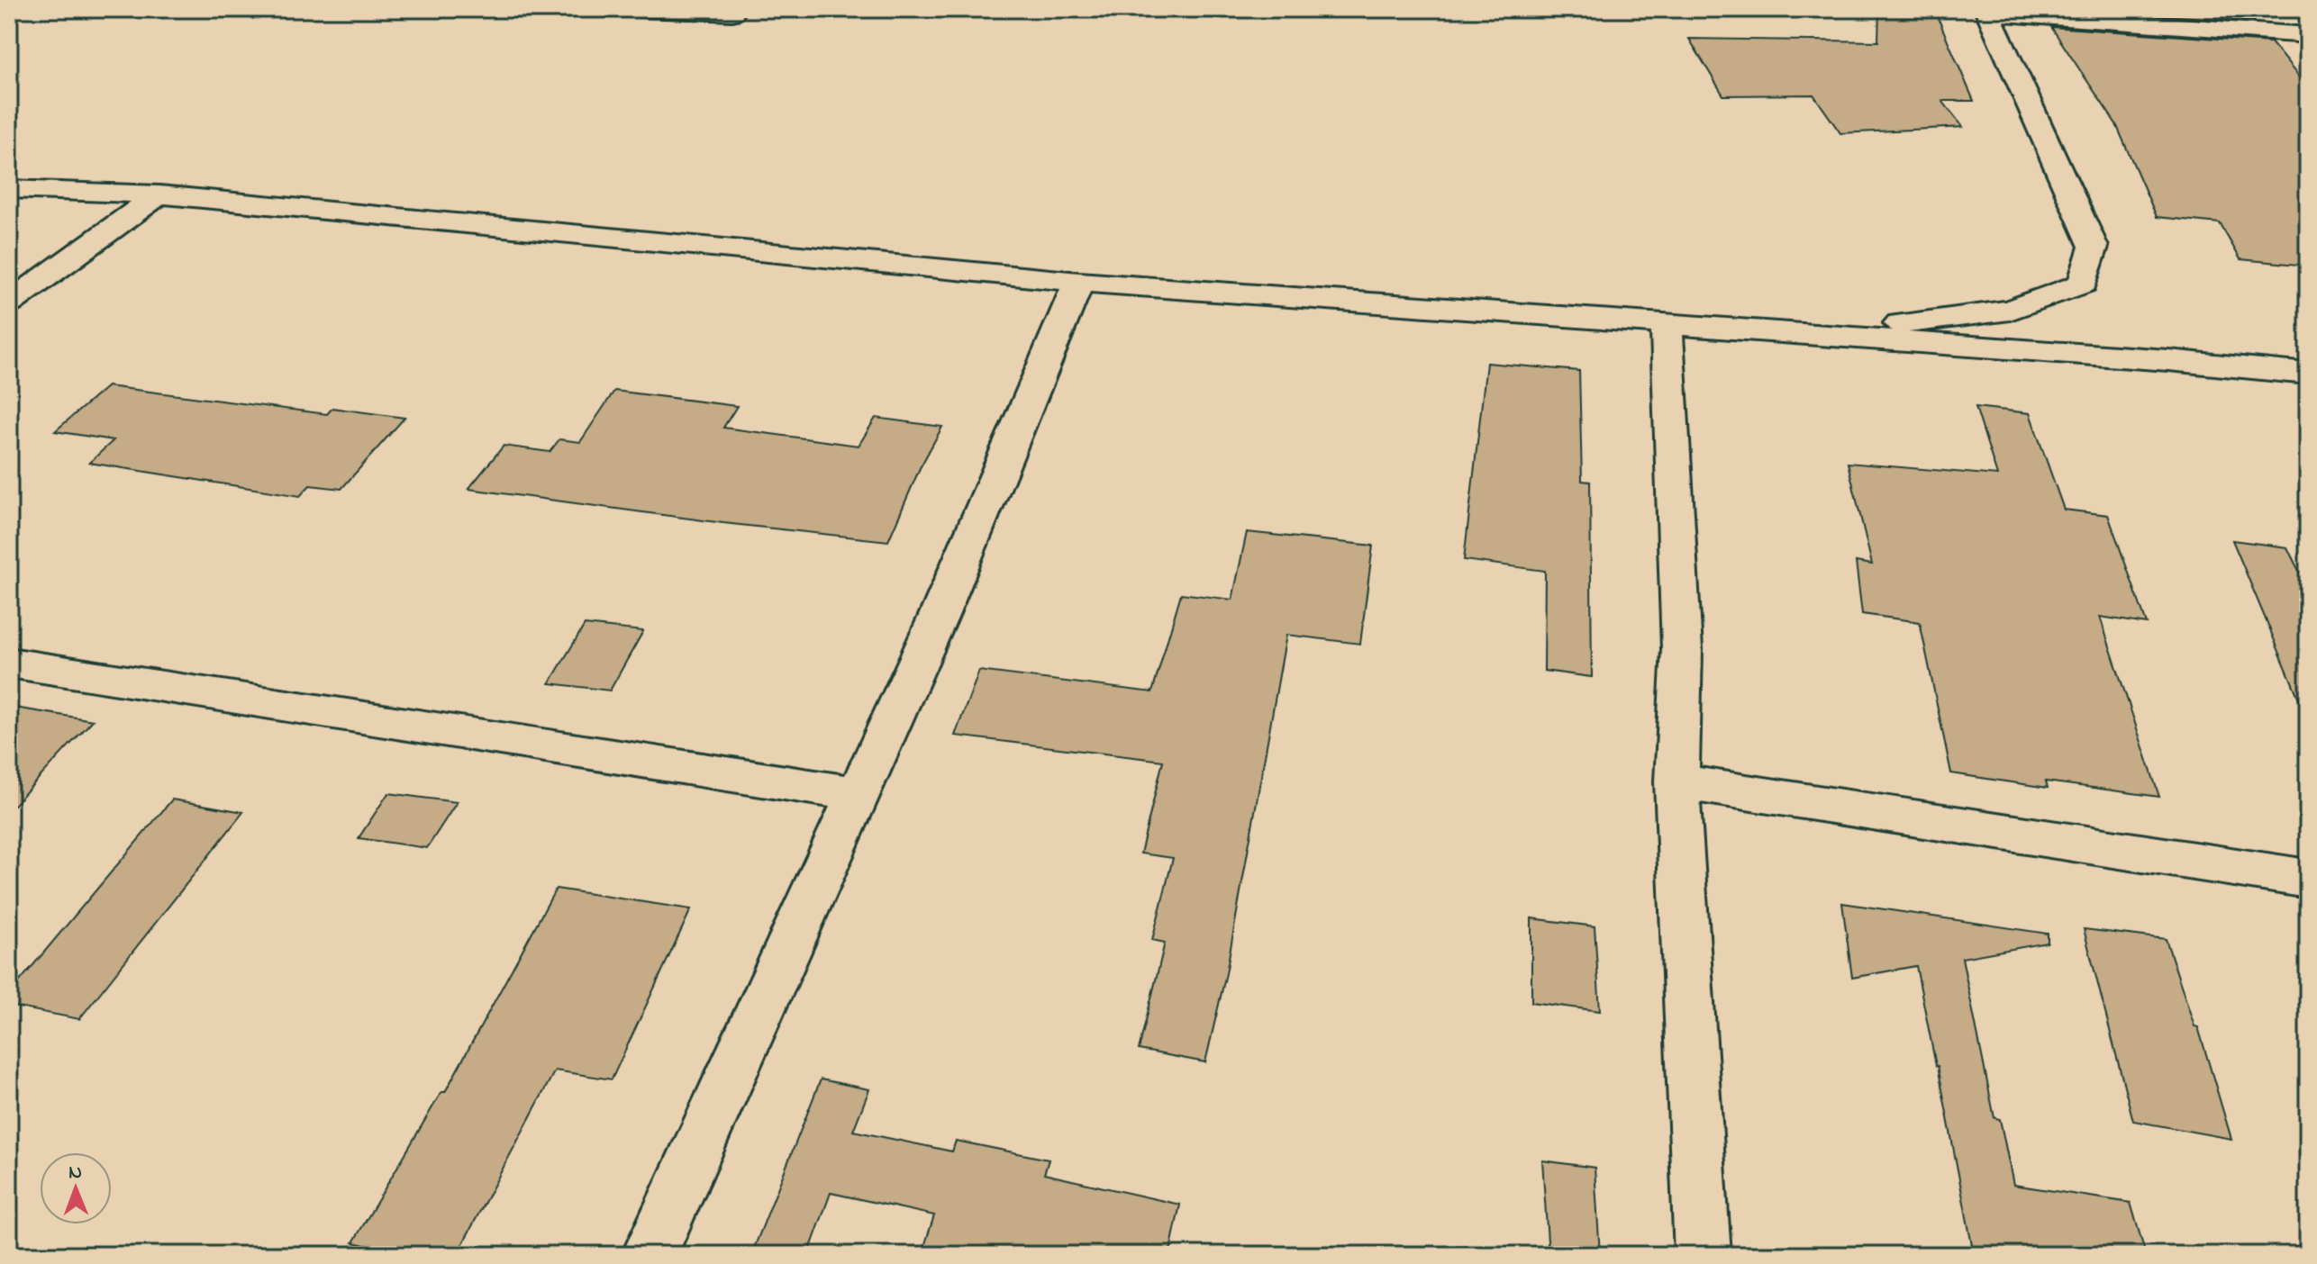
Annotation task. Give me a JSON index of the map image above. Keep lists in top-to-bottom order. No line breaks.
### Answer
{"north":"top"}
